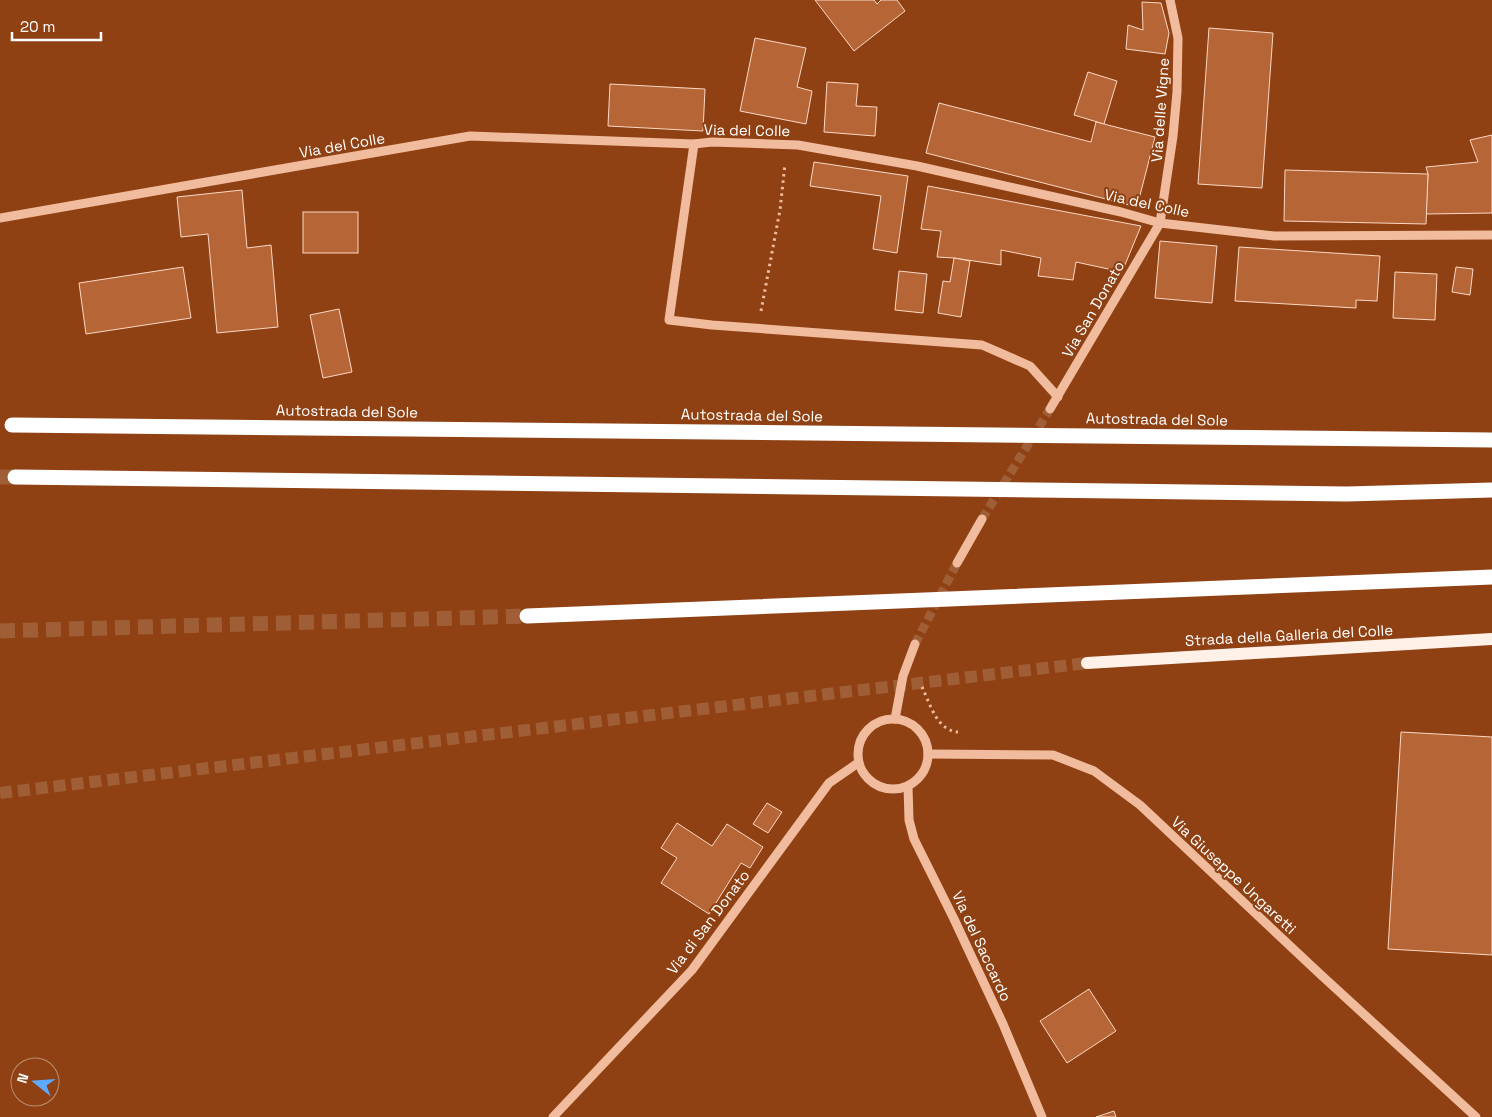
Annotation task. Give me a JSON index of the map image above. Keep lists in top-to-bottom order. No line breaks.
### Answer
{"streets":{"highway":["Autostrada del Sole"],"main road":["Strada della Galleria del Colle"],"street":["Via delle Vigne","Via del Colle","Via San Donato","Via Giuseppe Ungaretti","Via di San Donato","Via del Saccardo"]},"crossings":[["Via delle Vigne","Via del Colle"],["Via delle Vigne","Via San Donato"],["Via del Colle","Via San Donato"],["Via Giuseppe Ungaretti","Via di San Donato"],["Via Giuseppe Ungaretti","Via del Saccardo"],["Via di San Donato","Via del Saccardo"]],"scale_bar":"20 m","north":"left"}
